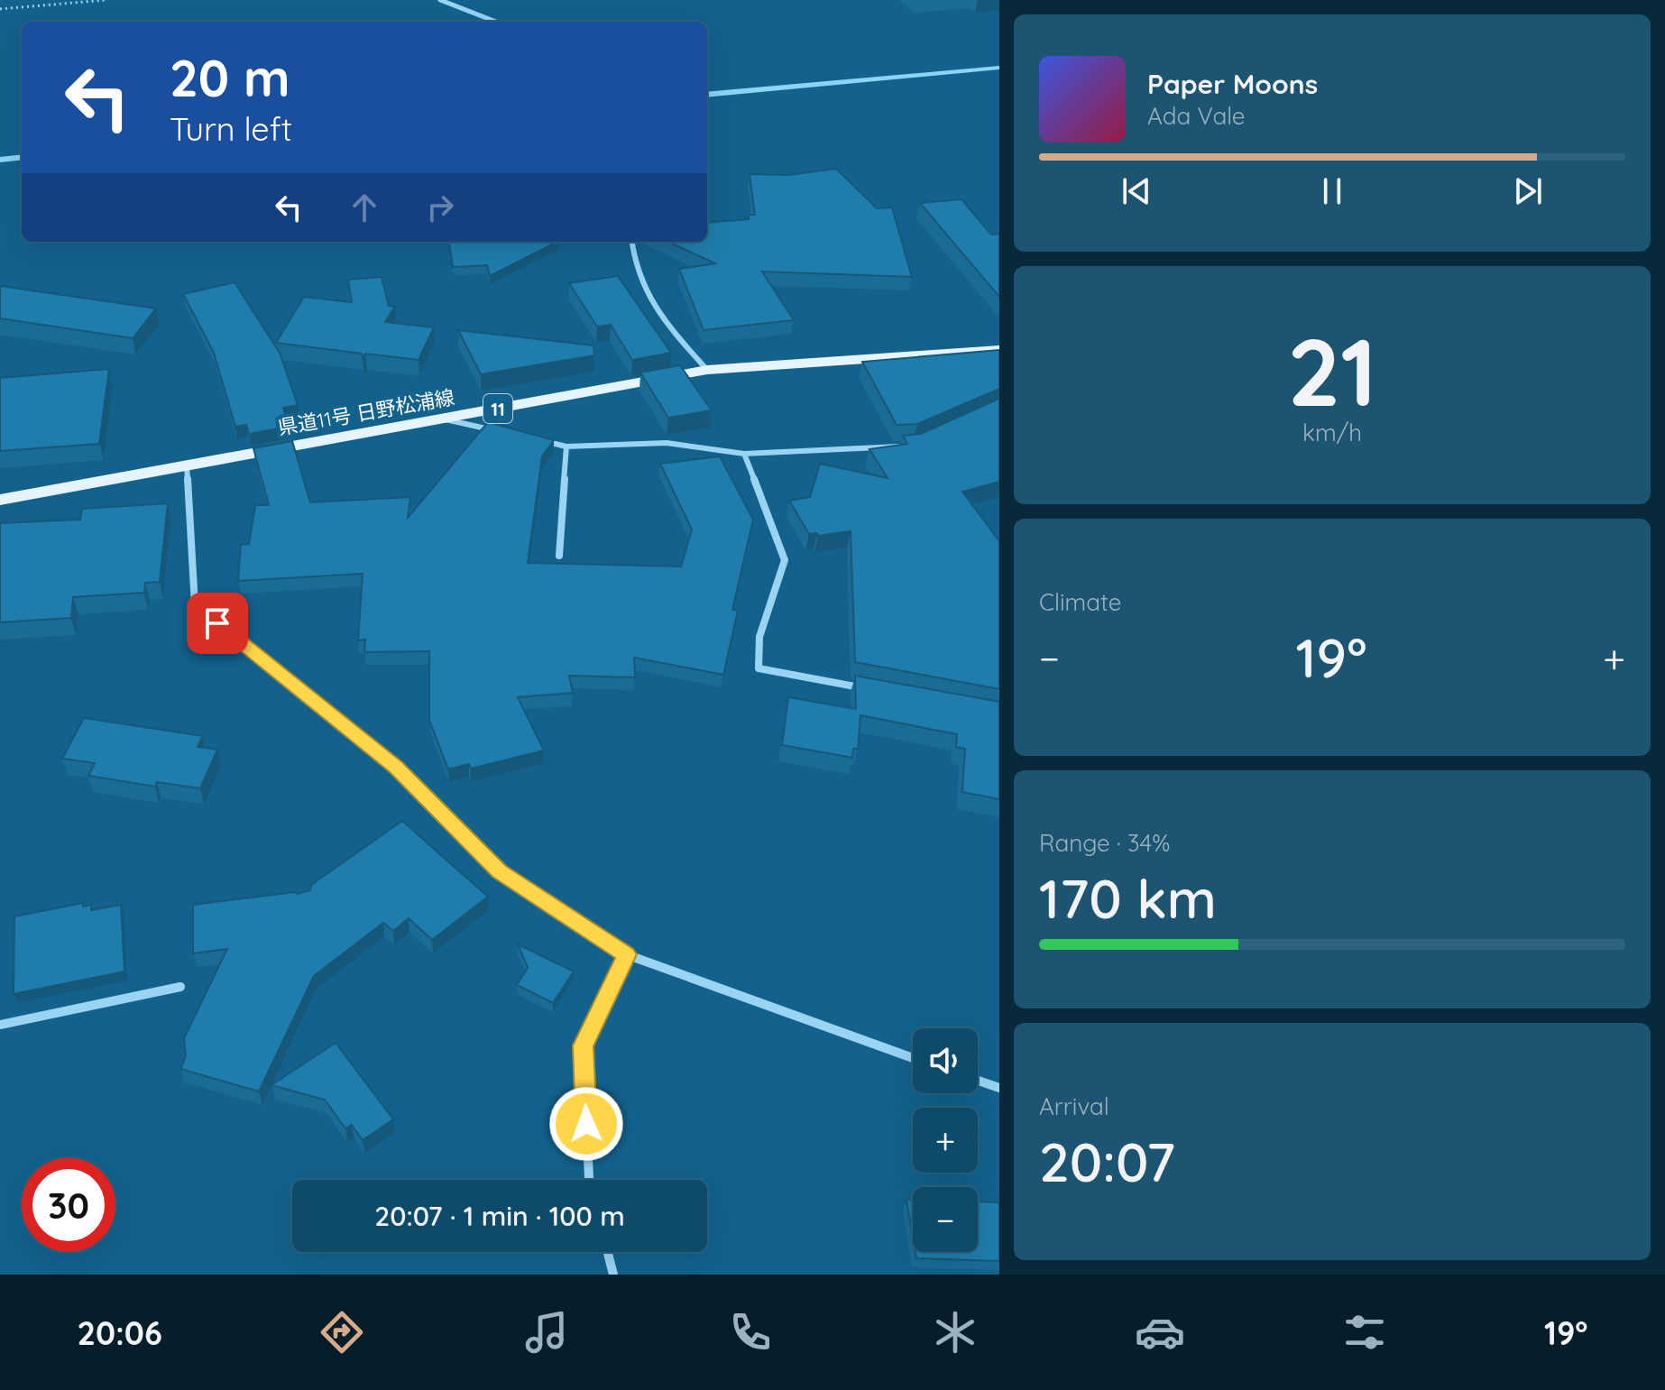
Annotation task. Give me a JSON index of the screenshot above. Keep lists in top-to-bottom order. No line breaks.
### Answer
{"streets":{"main road":["11","県道11号 日野松浦線"]},"page":{"turn":["20 m","Turn left"],"song":["Paper Moons","Ada Vale"],"tile":[["21","km/h"],"Climate",["Range · 34%","170 km"],["Arrival","20:07"]],"heat":["−","19°","+"],"map_buttons":["+","−"],"limit":"30","trip":"20:07 · 1 min · 100 m","tabs":["20:06","19°"]}}
